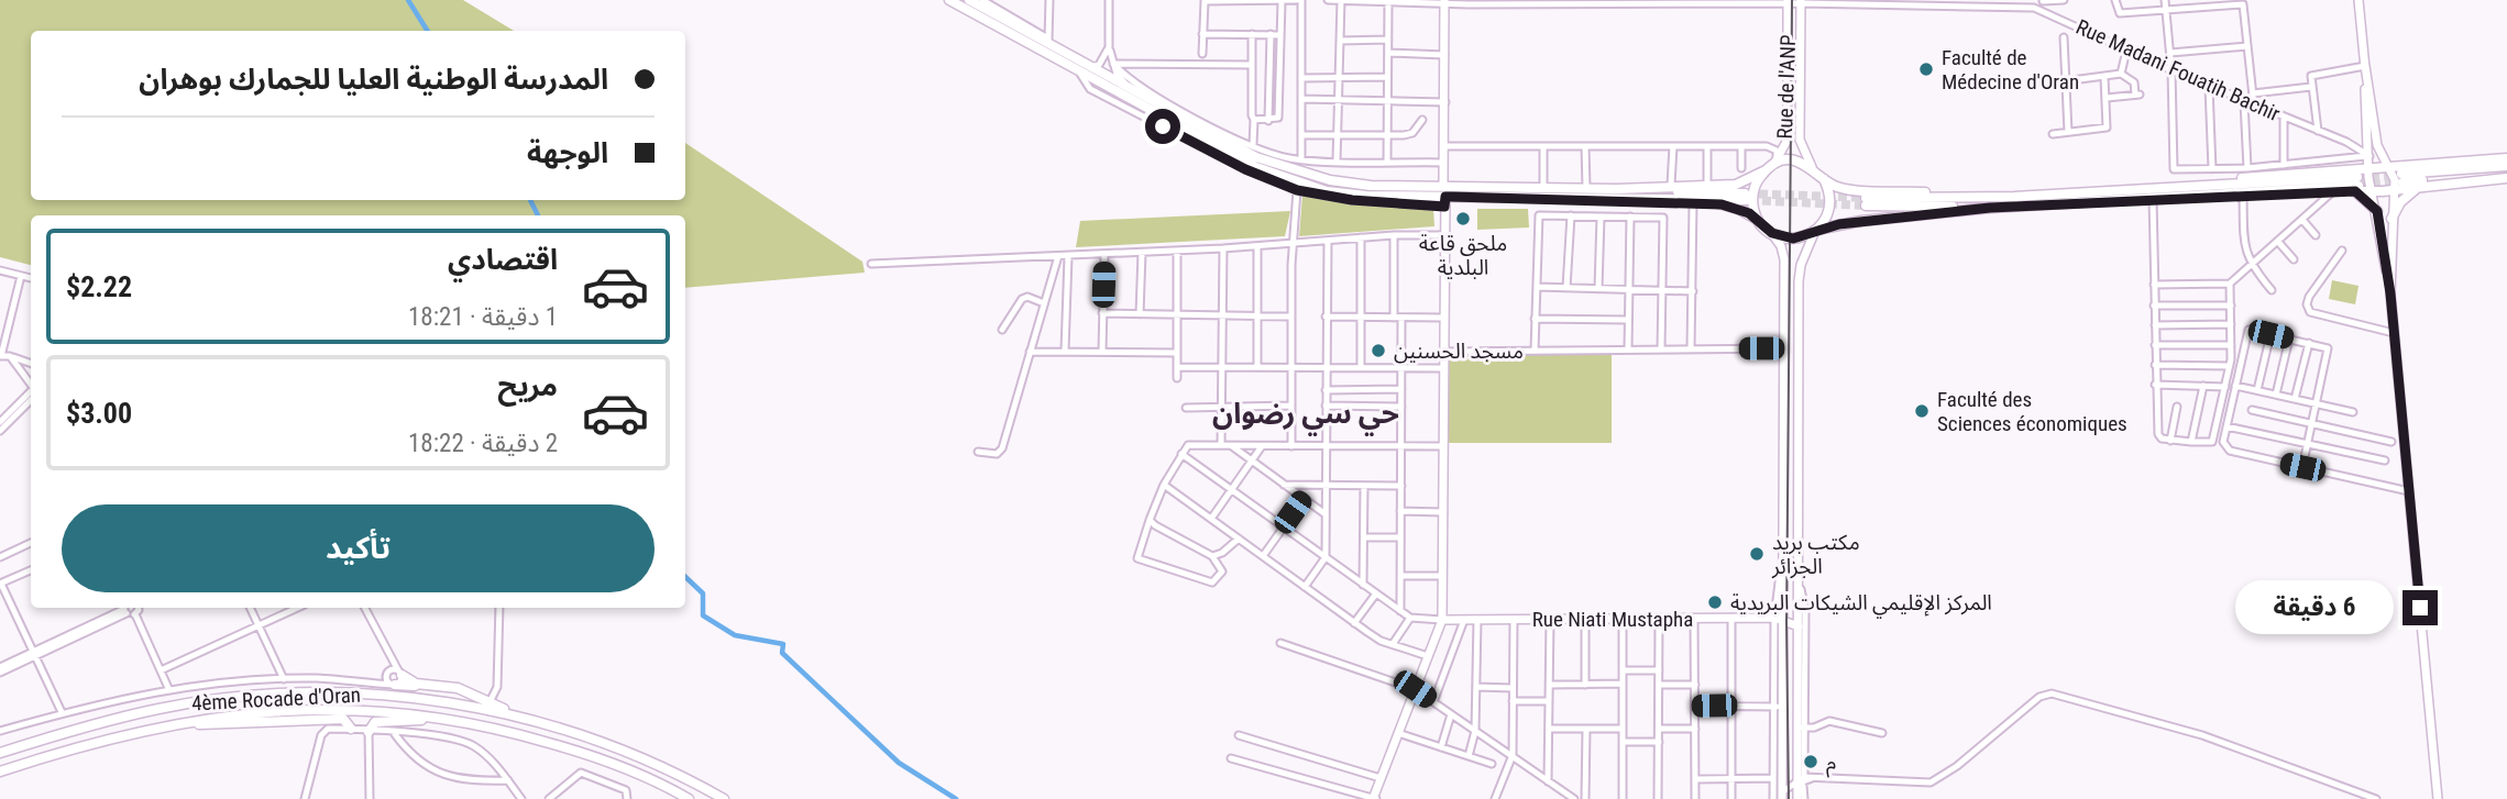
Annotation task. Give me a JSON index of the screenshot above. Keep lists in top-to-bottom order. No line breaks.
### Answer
{"streets":{"highway":["4ème Rocade d'Oran"],"main road":["Rue de l'ANP","Rue Niati Mustapha"],"street":["Rue Madani Fouatih Bachir"]},"crossings":[["Rue Madani Fouatih Bachir","Rue de l'ANP"]],"districts":["حي سي رضوان"],"places":["Faculté de Médecine d'Oran","ملحق قاعة البلدية","مسجد الحسنين","Faculté des Sciences économiques","مكتب بريد الجزائر","المركز الإقليمي الشيكات البريدية","م"],"page":{"banner":["المدرسة الوطنية العليا للجمارك بوهران","الوجهة"],"list":[{"name":"اقتصادي","note":"1 دقيقة · 18:21","value":"$2.22"},{"name":"مريح","note":"2 دقيقة · 18:22","value":"$3.00"}],"buttons":"تأكيد","bubble":"6 دقيقة"}}
